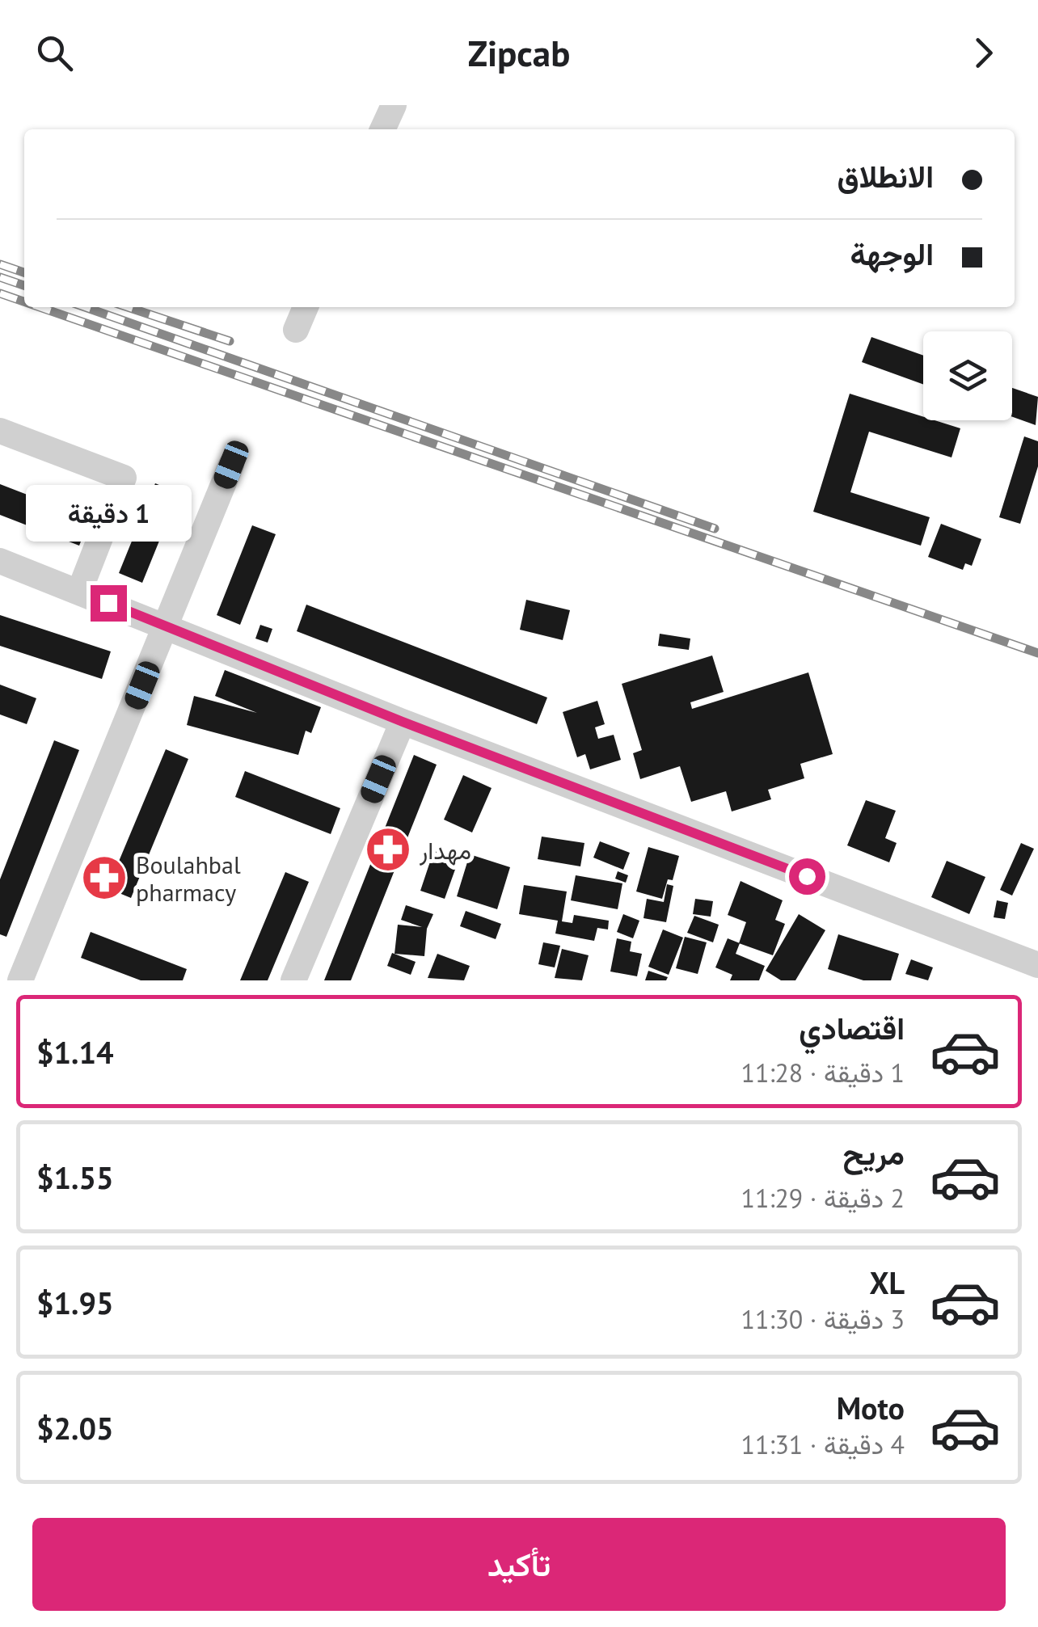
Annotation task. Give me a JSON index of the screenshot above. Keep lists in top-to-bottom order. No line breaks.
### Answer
{"places":{"pharmacy":["مهدار","Boulahbal pharmacy"]},"page":{"header":"Zipcab","banner":["الانطلاق","الوجهة"],"bubble":"1 دقيقة","list":[{"name":"اقتصادي","note":"1 دقيقة · 11:28","value":"$1.14"},{"name":"مريح","note":"2 دقيقة · 11:29","value":"$1.55"},{"name":"XL","note":"3 دقيقة · 11:30","value":"$1.95"},{"name":"Moto","note":"4 دقيقة · 11:31","value":"$2.05"}],"buttons":"تأكيد"}}
